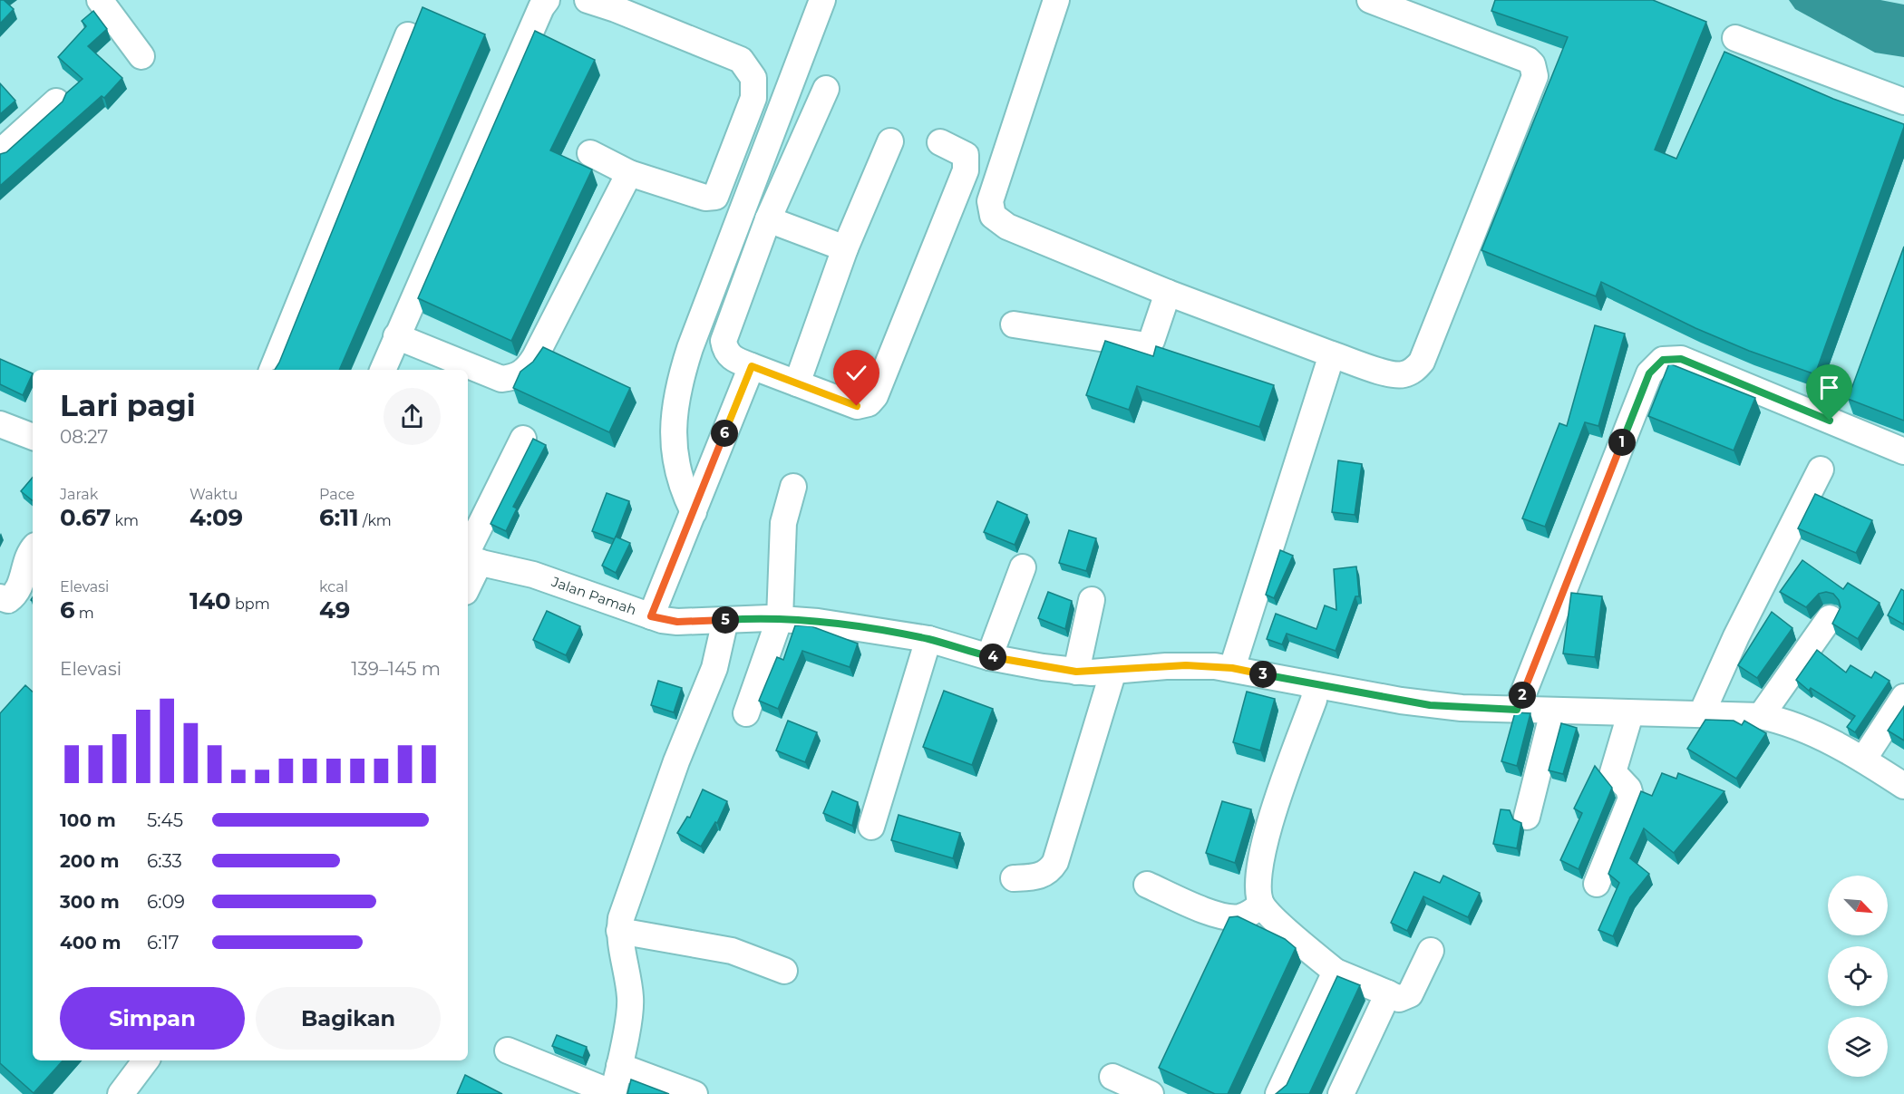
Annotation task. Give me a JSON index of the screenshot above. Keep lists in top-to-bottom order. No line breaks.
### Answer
{"streets":{"street":["Jalan Pamah"]},"north":"bottom right","page":{"heading":["Lari pagi","08:27"],"pins":["6","1","5","4","3","2"],"stats":[["Jarak","0.67 km"],["Waktu","4:09"],["Pace","6:11 /km"],["Elevasi","6 m"],["140 bpm"],["kcal","49"]],"chart":["Elevasi","139–145 m"],"list":[{"name":"100 m","note":"5:45"},{"name":"200 m","note":"6:33"},{"name":"300 m","note":"6:09"},{"name":"400 m","note":"6:17"}],"buttons":["Simpan","Bagikan"]}}
